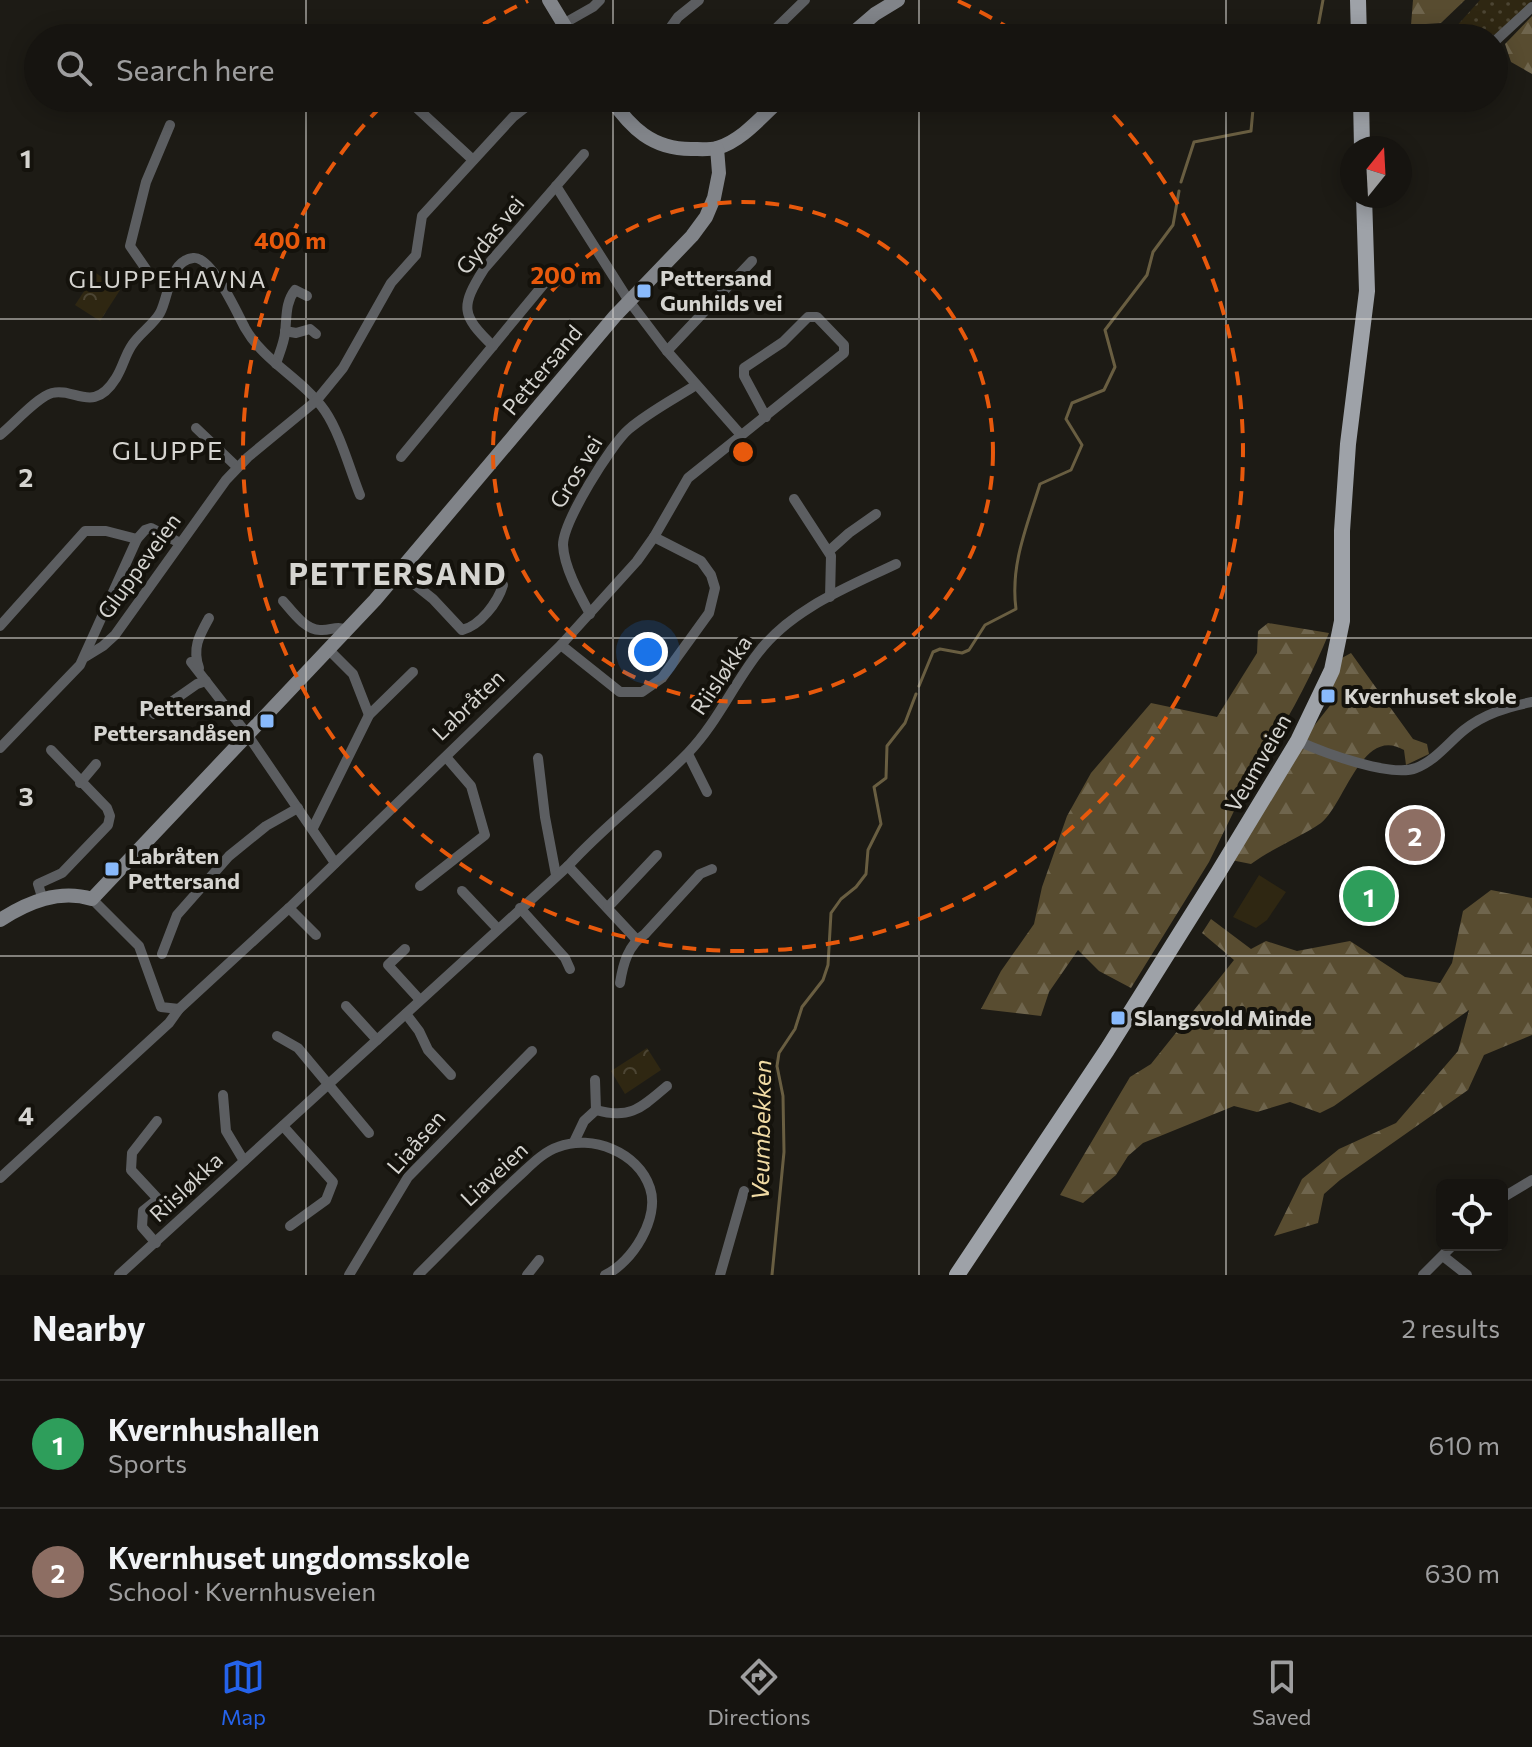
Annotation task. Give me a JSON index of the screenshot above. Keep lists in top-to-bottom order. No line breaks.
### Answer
{"streets":{"main road":["Veumveien"],"street":["Gydas vei","Pettersand","Gros vei","Gluppeveien","Riisløkka","Labråten","Liaåsen","Liaveien"]},"crossings":[["Gros vei","Labråten"]],"districts":["GLUPPEHAVNA","GLUPPE","PETTERSAND"],"water":["Veumbekken"],"places":{"transit":["Pettersand Gunhilds vei","Kvernhuset skole","Pettersand Pettersandåsen","Labråten Pettersand","Slangsvold Minde"]},"north":"top","page":{"search":"Search here","pins":["2","1"],"heading":["Nearby","2 results"],"list":[{"mark":"1","name":"Kvernhushallen","note":"Sports","value":"610 m"},{"mark":"2","name":"Kvernhuset ungdomsskole","note":"School · Kvernhusveien","value":"630 m"}],"nav":["Map","Directions","Saved"]},"grid":{"rows":["1","2","3","4"]},"rings":["400 m","200 m"]}
